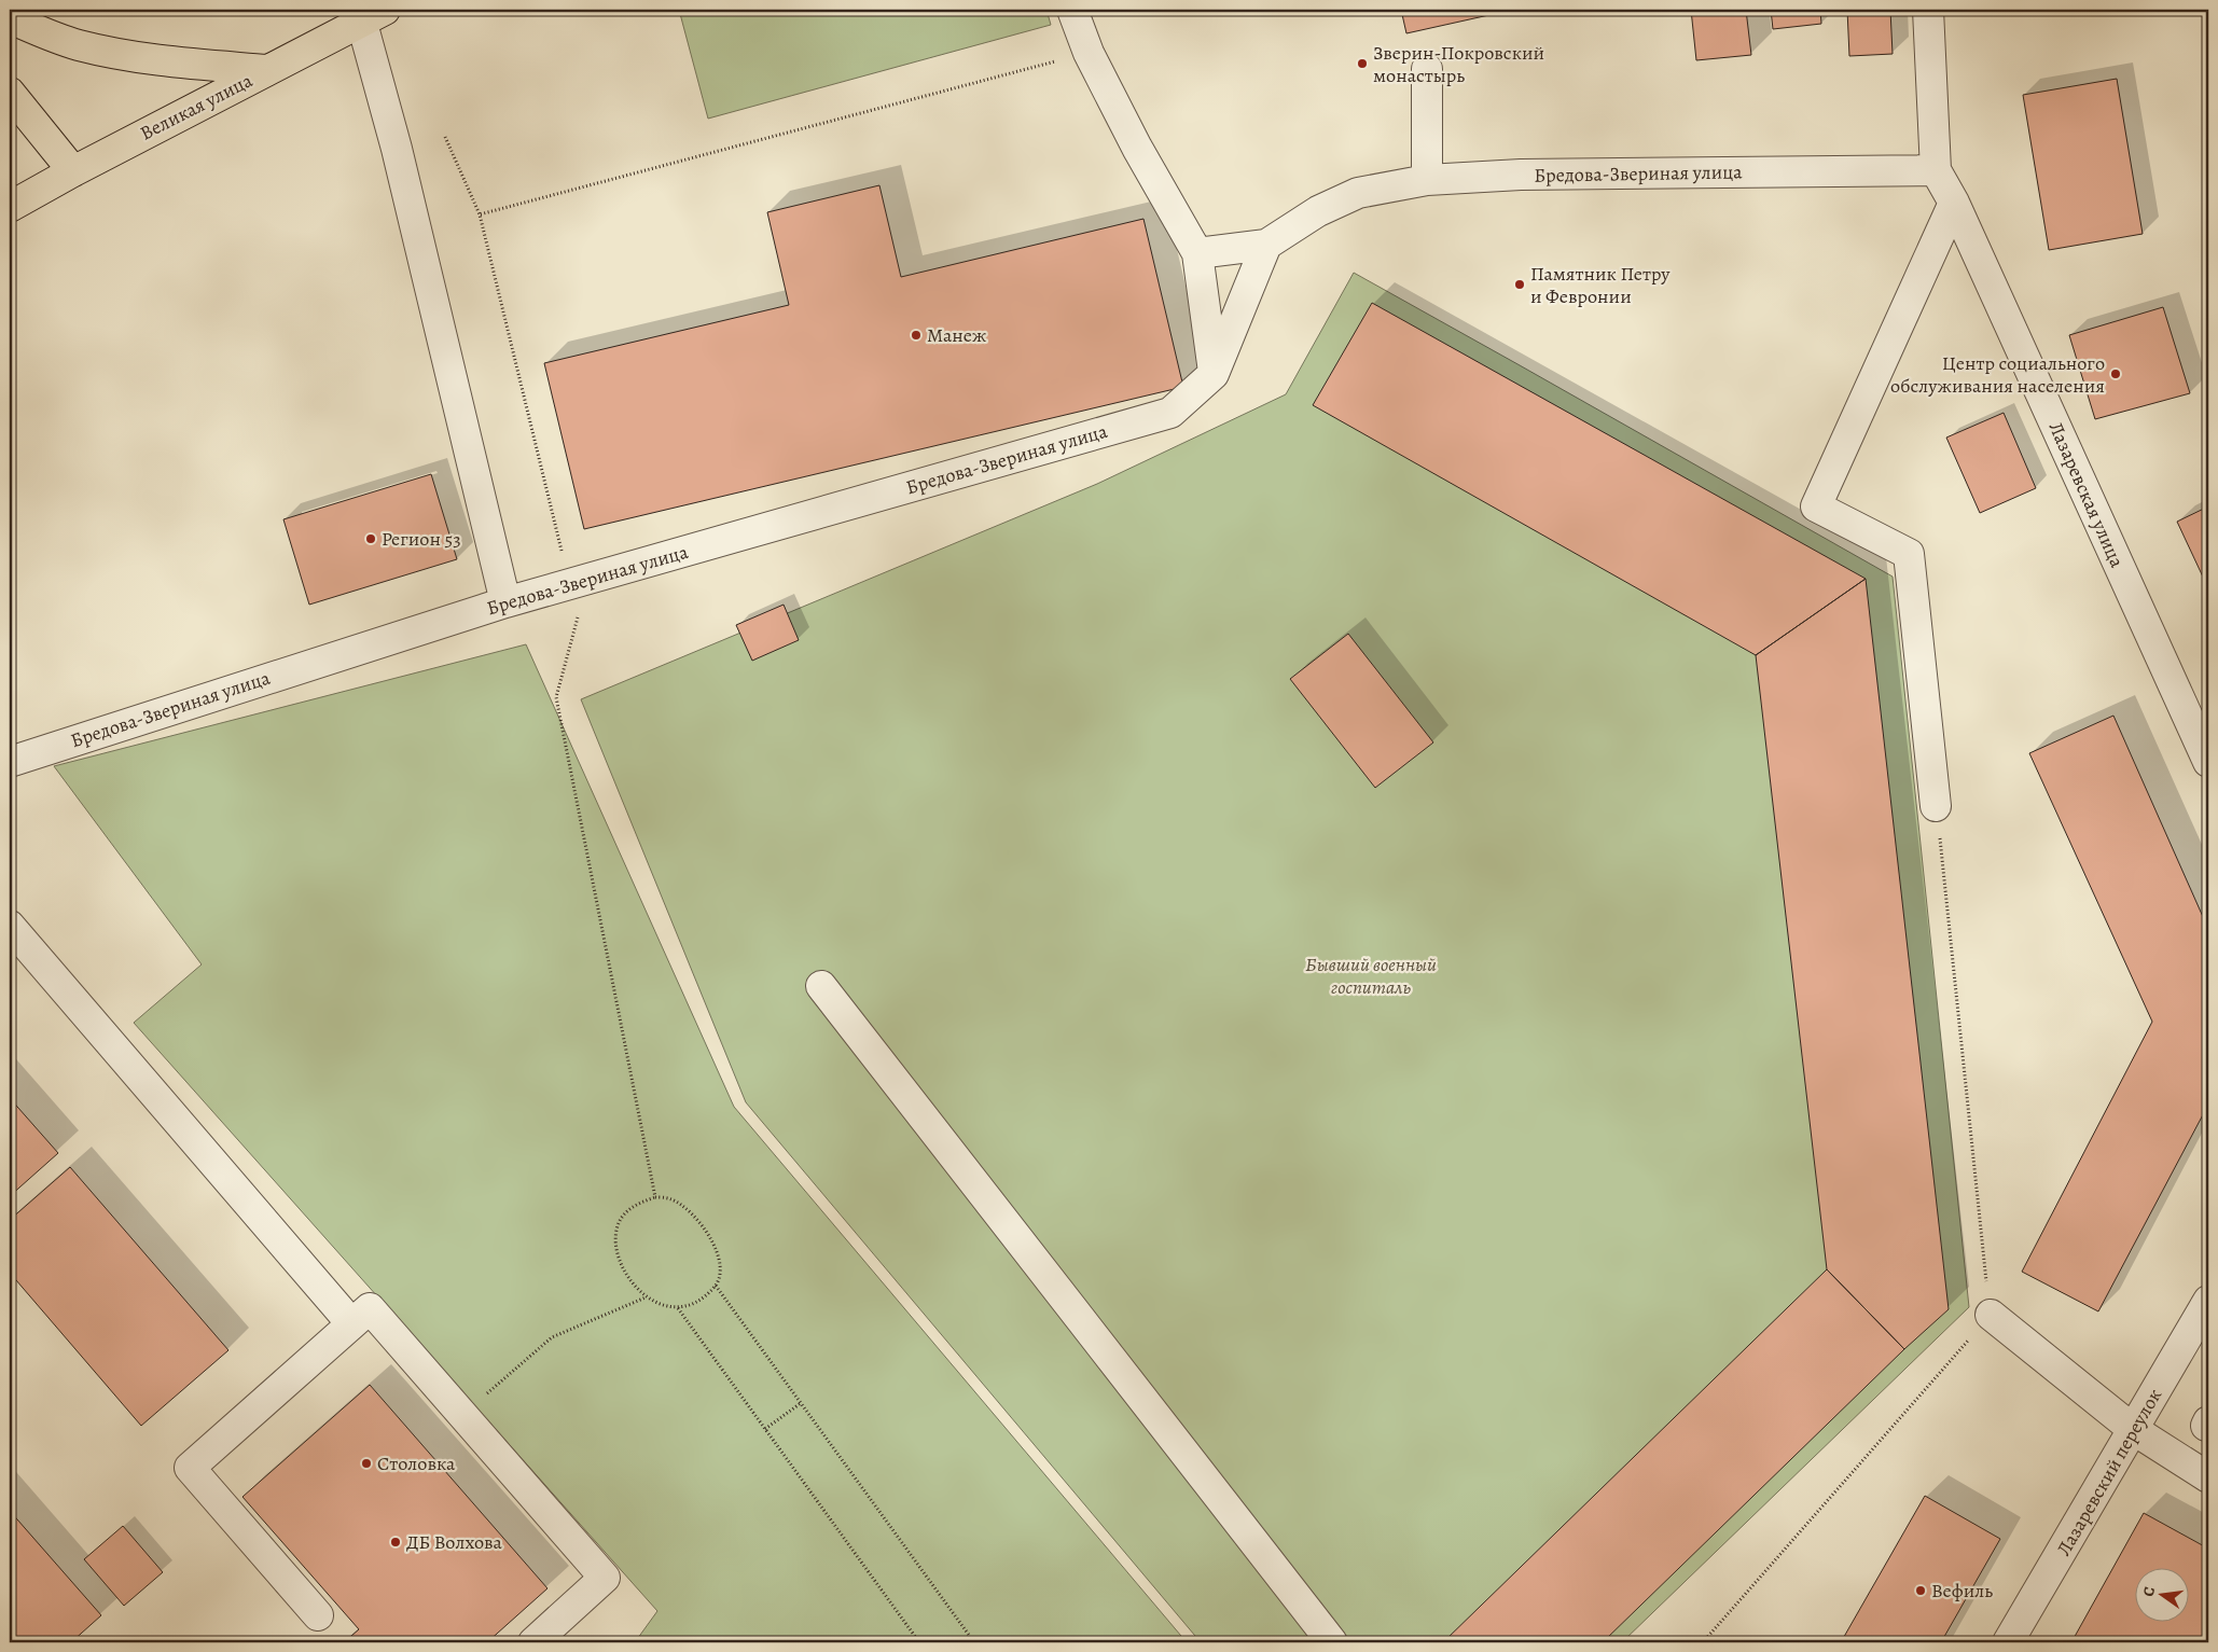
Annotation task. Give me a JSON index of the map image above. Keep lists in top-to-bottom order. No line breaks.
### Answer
{"streets":{"main road":["Великая улица"],"street":["Бредова-Звериная улица","Лазаревская улица","Лазаревский переулок"]},"crossings":[["Бредова-Звериная улица","Лазаревская улица"]],"parks":["Бывший военный госпиталь"],"places":["Зверин-Покровский монастырь","Памятник Петру и Февронии","Манеж","Центр социального обслуживания населения","Регион 53","Столовка","ДБ Волхова","Вефиль"],"north":"left"}
